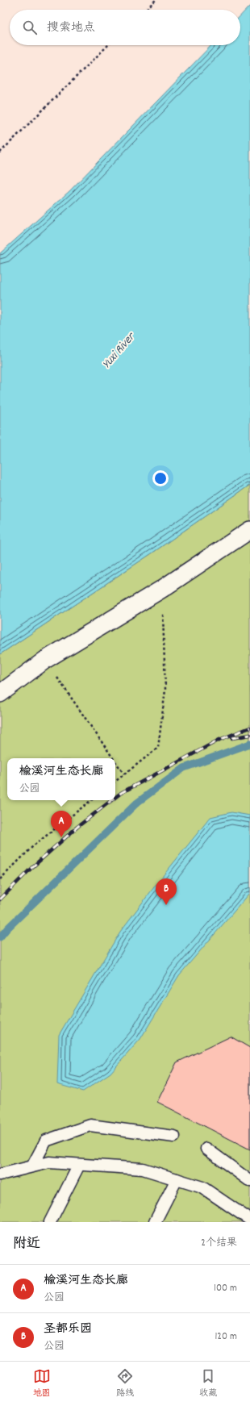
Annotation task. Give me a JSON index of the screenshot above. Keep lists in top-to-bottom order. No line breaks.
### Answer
{"water":["Yuxi River"],"page":{"search":"搜索地点","popup":["榆溪河生态长廊","公园"],"pins":["A","B"],"heading":["附近","2个结果"],"list":[{"mark":"A","name":"榆溪河生态长廊","note":"公园","value":"100 m"},{"mark":"B","name":"圣都乐园","note":"公园","value":"120 m"}],"nav":["地图","路线","收藏"]}}
